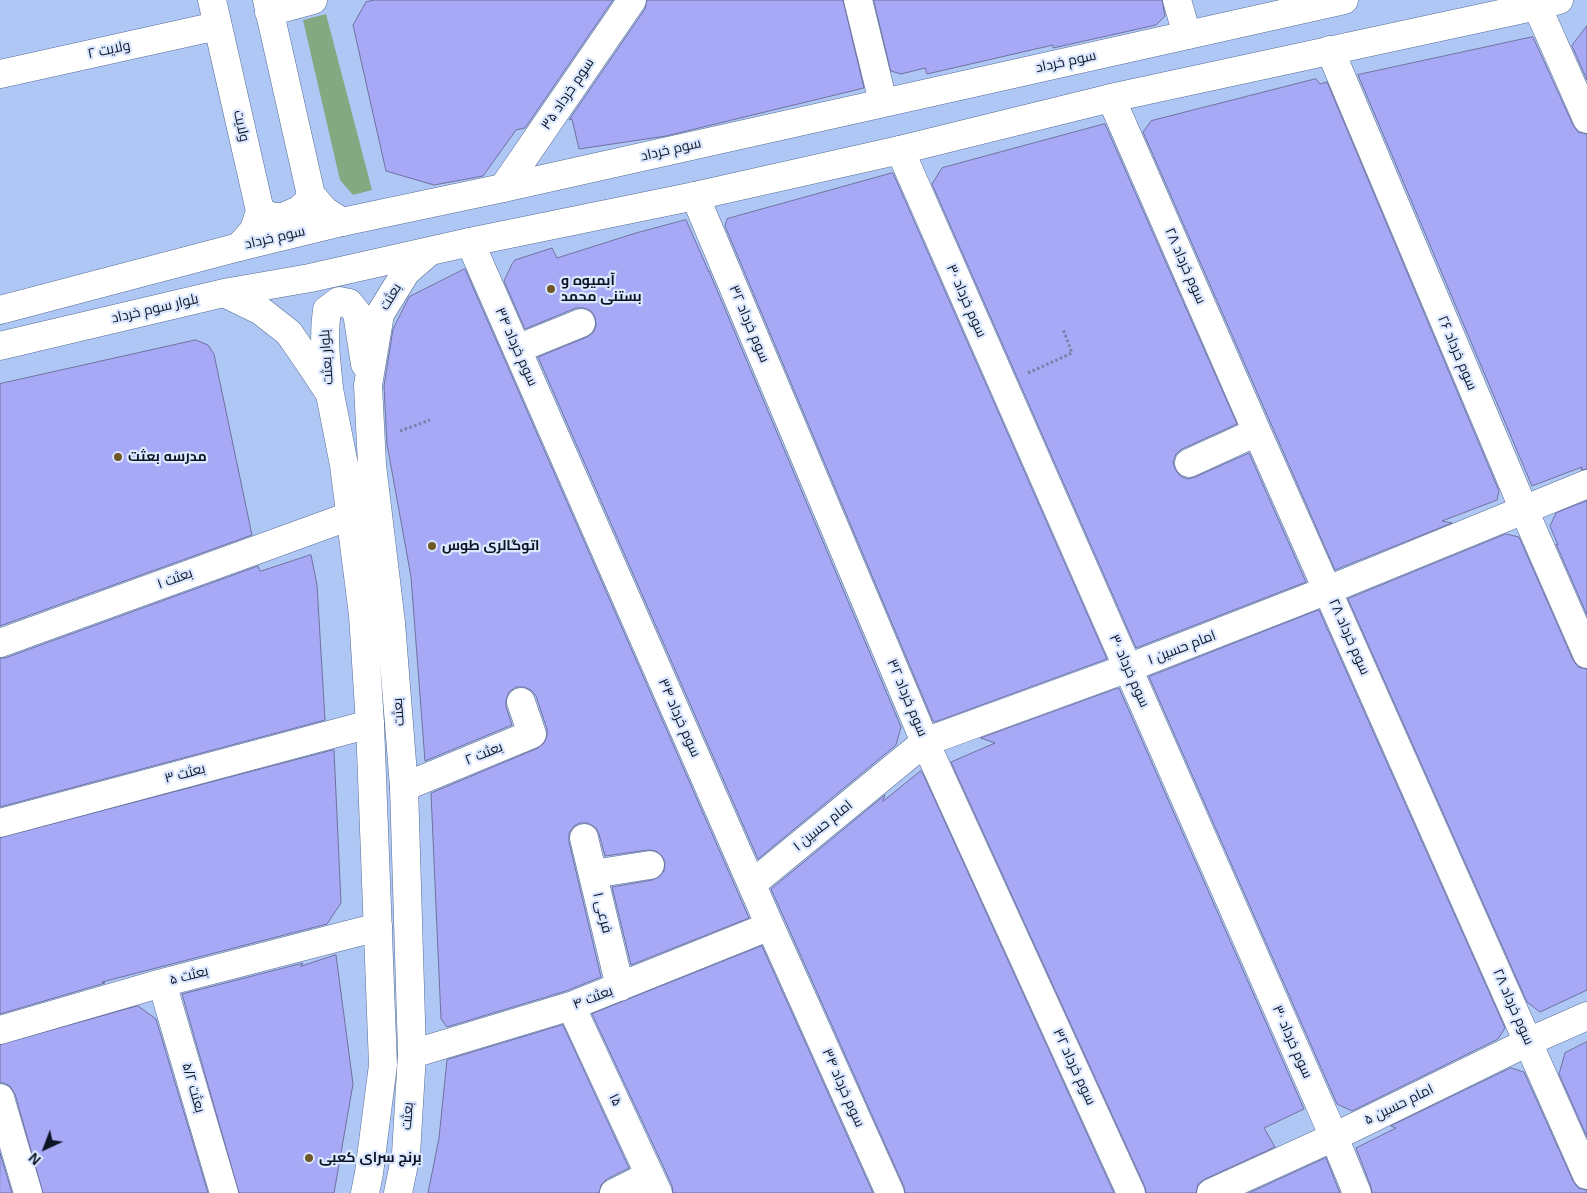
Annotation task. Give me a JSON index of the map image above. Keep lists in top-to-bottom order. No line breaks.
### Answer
{"streets":{"street":["ولایت ۲","سوم خرداد","سوم خرداد ۳۵","ولایت","سوم خرداد ۲۸","بعثت","سوم خرداد ۳۰","بلوار سوم خرداد","سوم خرداد ۳۲","سوم خرداد ۳۴","سوم خرداد ۲۶","بلوار بعثت","بعثت ۱","امام حسین ۱","بعثت ۲","بعثت ۳","فرعی ۱","بعثت ۵","بعثت ۴","بعثت ۵/۲","۱۵","امام حسین ۵"]},"crossings":[["ولایت ۲","ولایت"],["سوم خرداد","سوم خرداد ۳۵"],["سوم خرداد ۲۸","امام حسین ۱"],["سوم خرداد ۲۸","امام حسین ۵"],["بعثت","بلوار سوم خرداد"],["بعثت","بلوار بعثت"],["بعثت","بعثت ۲"],["بعثت","بعثت ۴"],["سوم خرداد ۳۰","امام حسین ۱"],["سوم خرداد ۳۰","امام حسین ۵"],["سوم خرداد ۳۲","امام حسین ۱"],["سوم خرداد ۳۴","امام حسین ۱"],["سوم خرداد ۳۴","بعثت ۴"],["سوم خرداد ۲۶","امام حسین ۱"],["فرعی ۱","بعثت ۴"],["بعثت ۵","بعثت ۵/۲"],["بعثت ۴","۱۵"]],"places":["آبمیوه و بستنی محمد","مدرسه بعثت","اتوگالری طوس","برنج سرای کعبی"],"north":"bottom left"}
